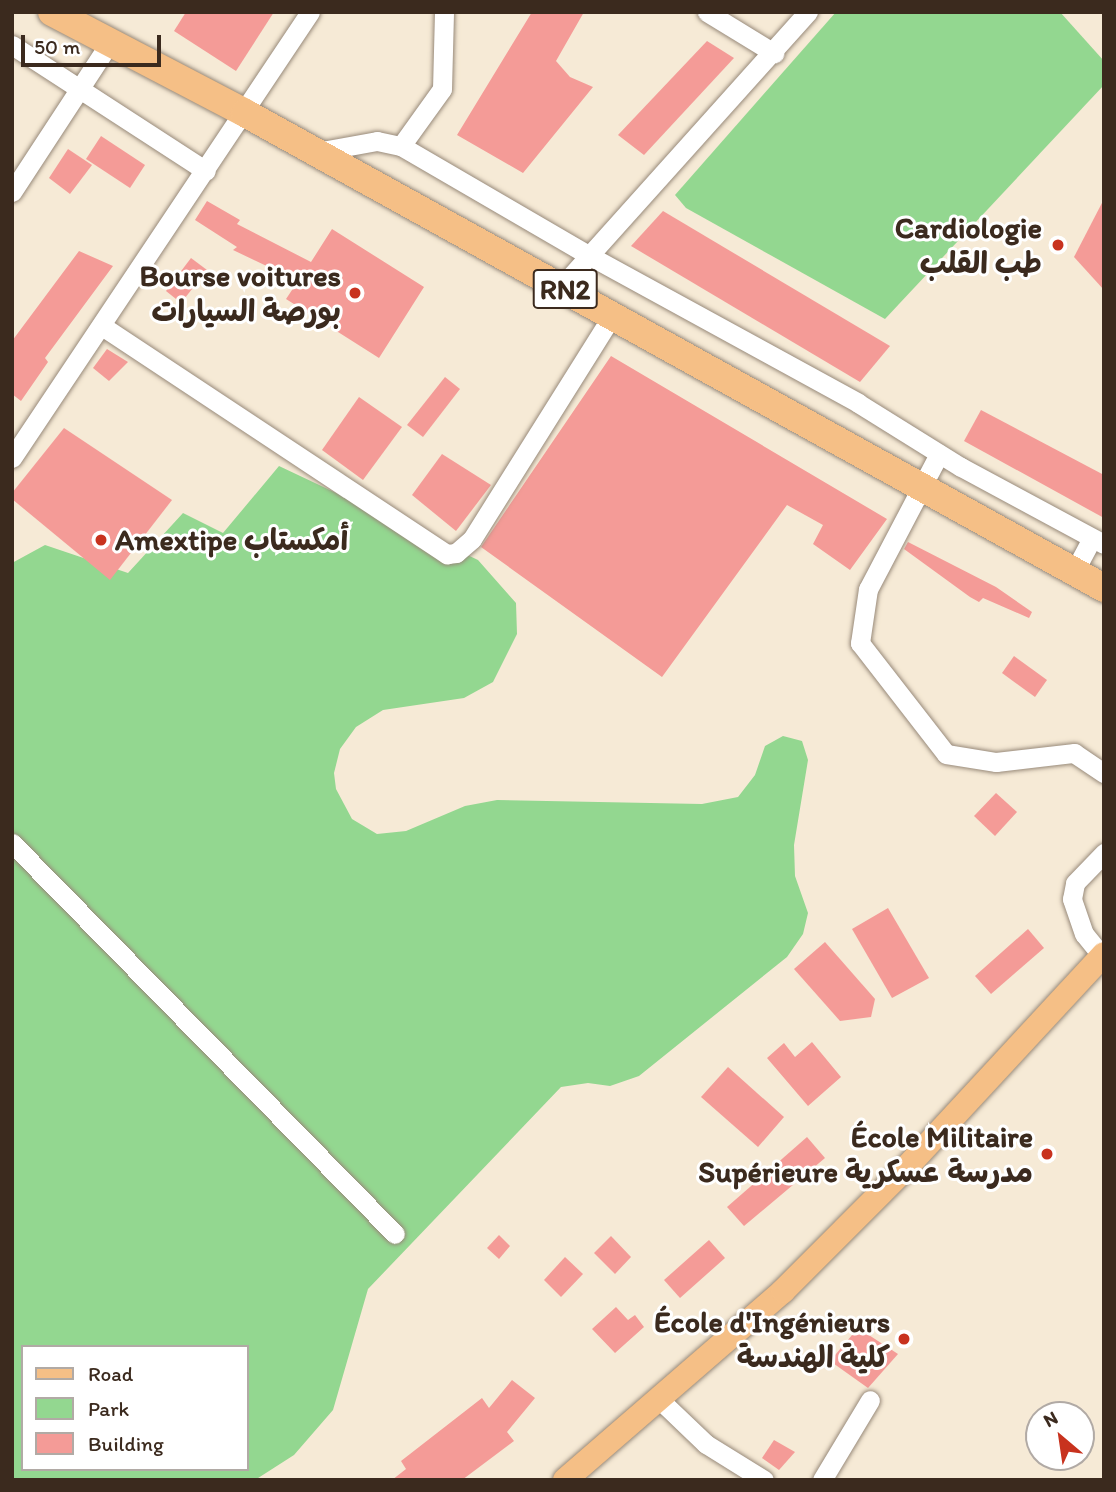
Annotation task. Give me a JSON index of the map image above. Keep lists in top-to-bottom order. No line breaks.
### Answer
{"streets":{"highway":["RN2"]},"places":["Cardiologie طب القلب","Bourse voitures بورصة السيارات","Amextipe أمكستاب","École Militaire Supérieure مدرسة عسكرية","École d'Ingénieurs كلية الهندسة"],"legend":["Road","Park","Building"],"scale_bar":"50 m","north":"top left"}
